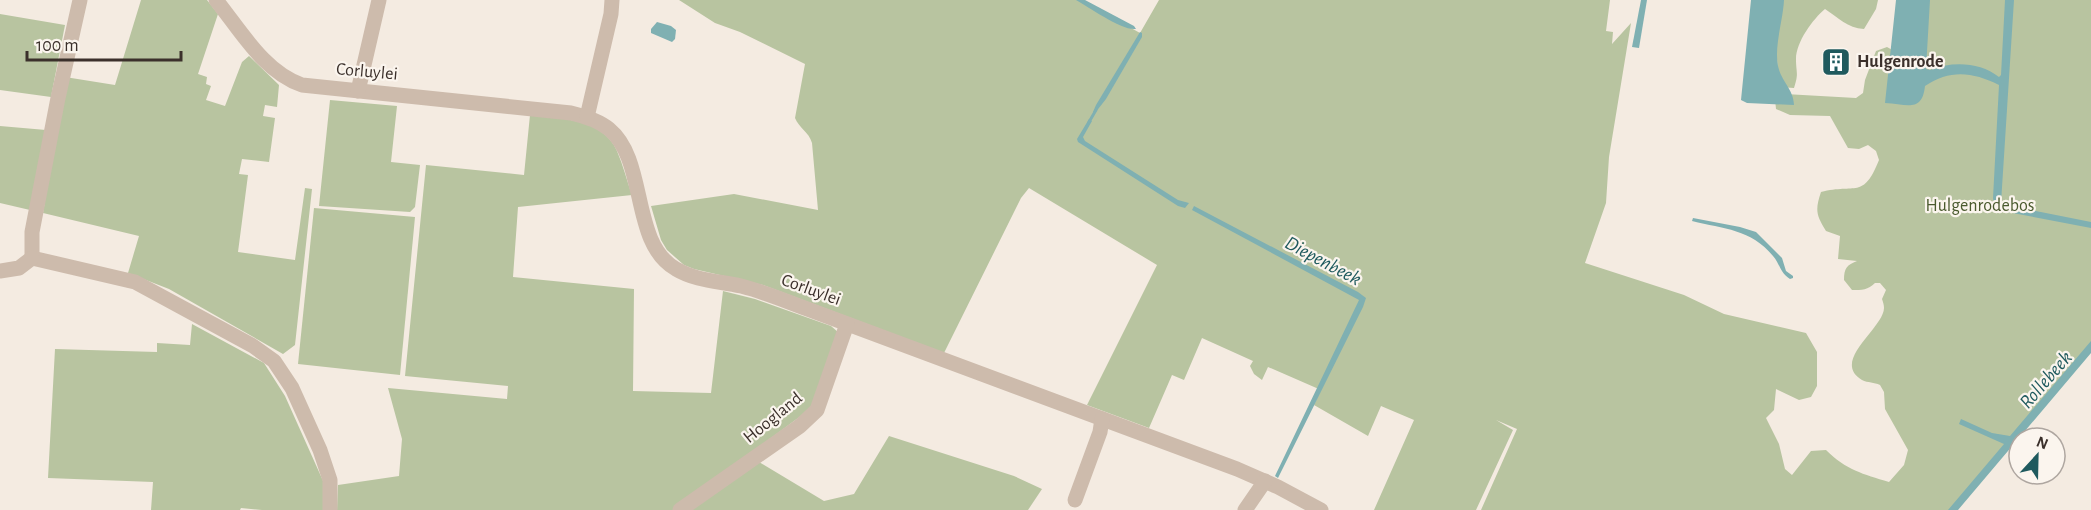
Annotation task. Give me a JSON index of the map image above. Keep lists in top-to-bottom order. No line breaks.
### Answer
{"streets":{"street":["Corluylei","Hoogland"]},"crossings":[["Corluylei","Hoogland"]],"water":["Diepenbeek","Rollebeek"],"parks":["Hulgenrodebos"],"places":{"building":["Hulgenrode"]},"scale_bar":"100 m","north":"top"}
